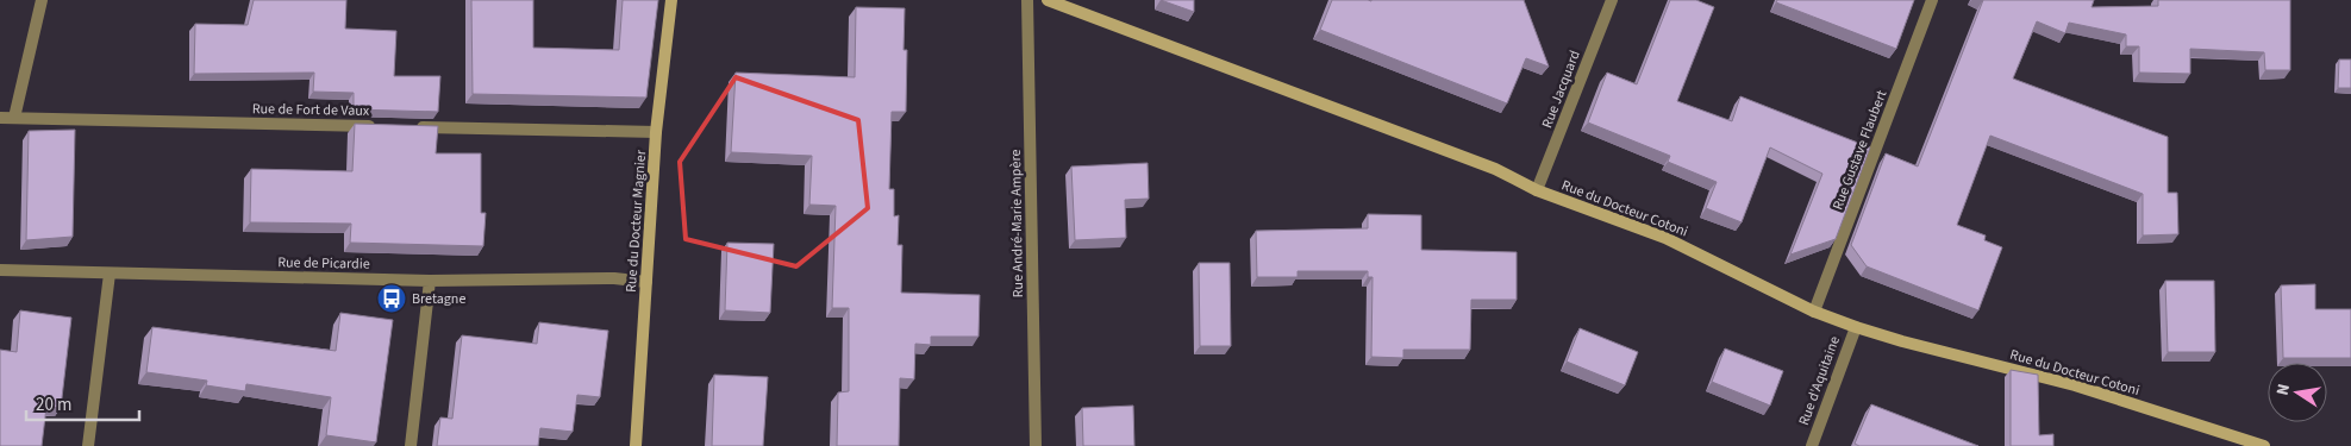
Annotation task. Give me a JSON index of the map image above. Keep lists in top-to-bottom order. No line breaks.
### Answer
{"streets":{"street":["Rue Jacquard","Rue de Fort de Vaux","Rue Gustave Flaubert","Rue du Docteur Cotoni","Rue du Docteur Magnier","Rue André-Marie Ampère","Rue de Picardie","Rue d'Aquitaine"]},"crossings":[["Rue Jacquard","Rue du Docteur Cotoni"],["Rue Gustave Flaubert","Rue du Docteur Cotoni"],["Rue du Docteur Cotoni","Rue d'Aquitaine"],["Rue du Docteur Magnier","Rue de Picardie"]],"places":{"bus stop":["Bretagne"]},"scale_bar":"20 m","north":"left"}
